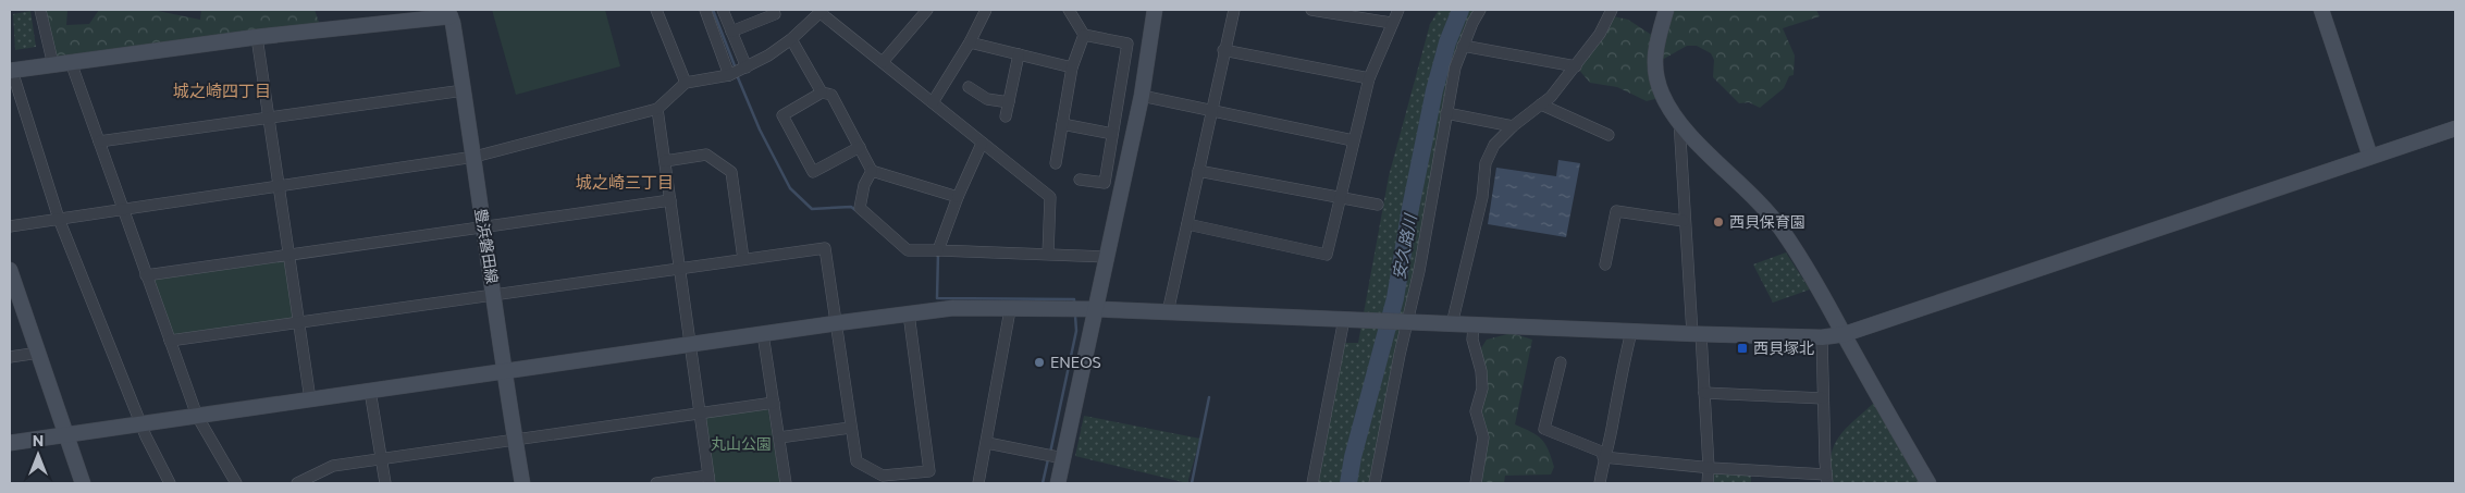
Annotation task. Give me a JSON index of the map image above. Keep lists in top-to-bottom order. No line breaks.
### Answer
{"streets":{"street":["豊浜磐田線"]},"districts":["城之崎四丁目","城之崎三丁目"],"water":["安久路川"],"parks":["丸山公園"],"places":{"other":["西貝保育園","ENEOS"],"transit":["西貝塚北"]},"north":"top"}
